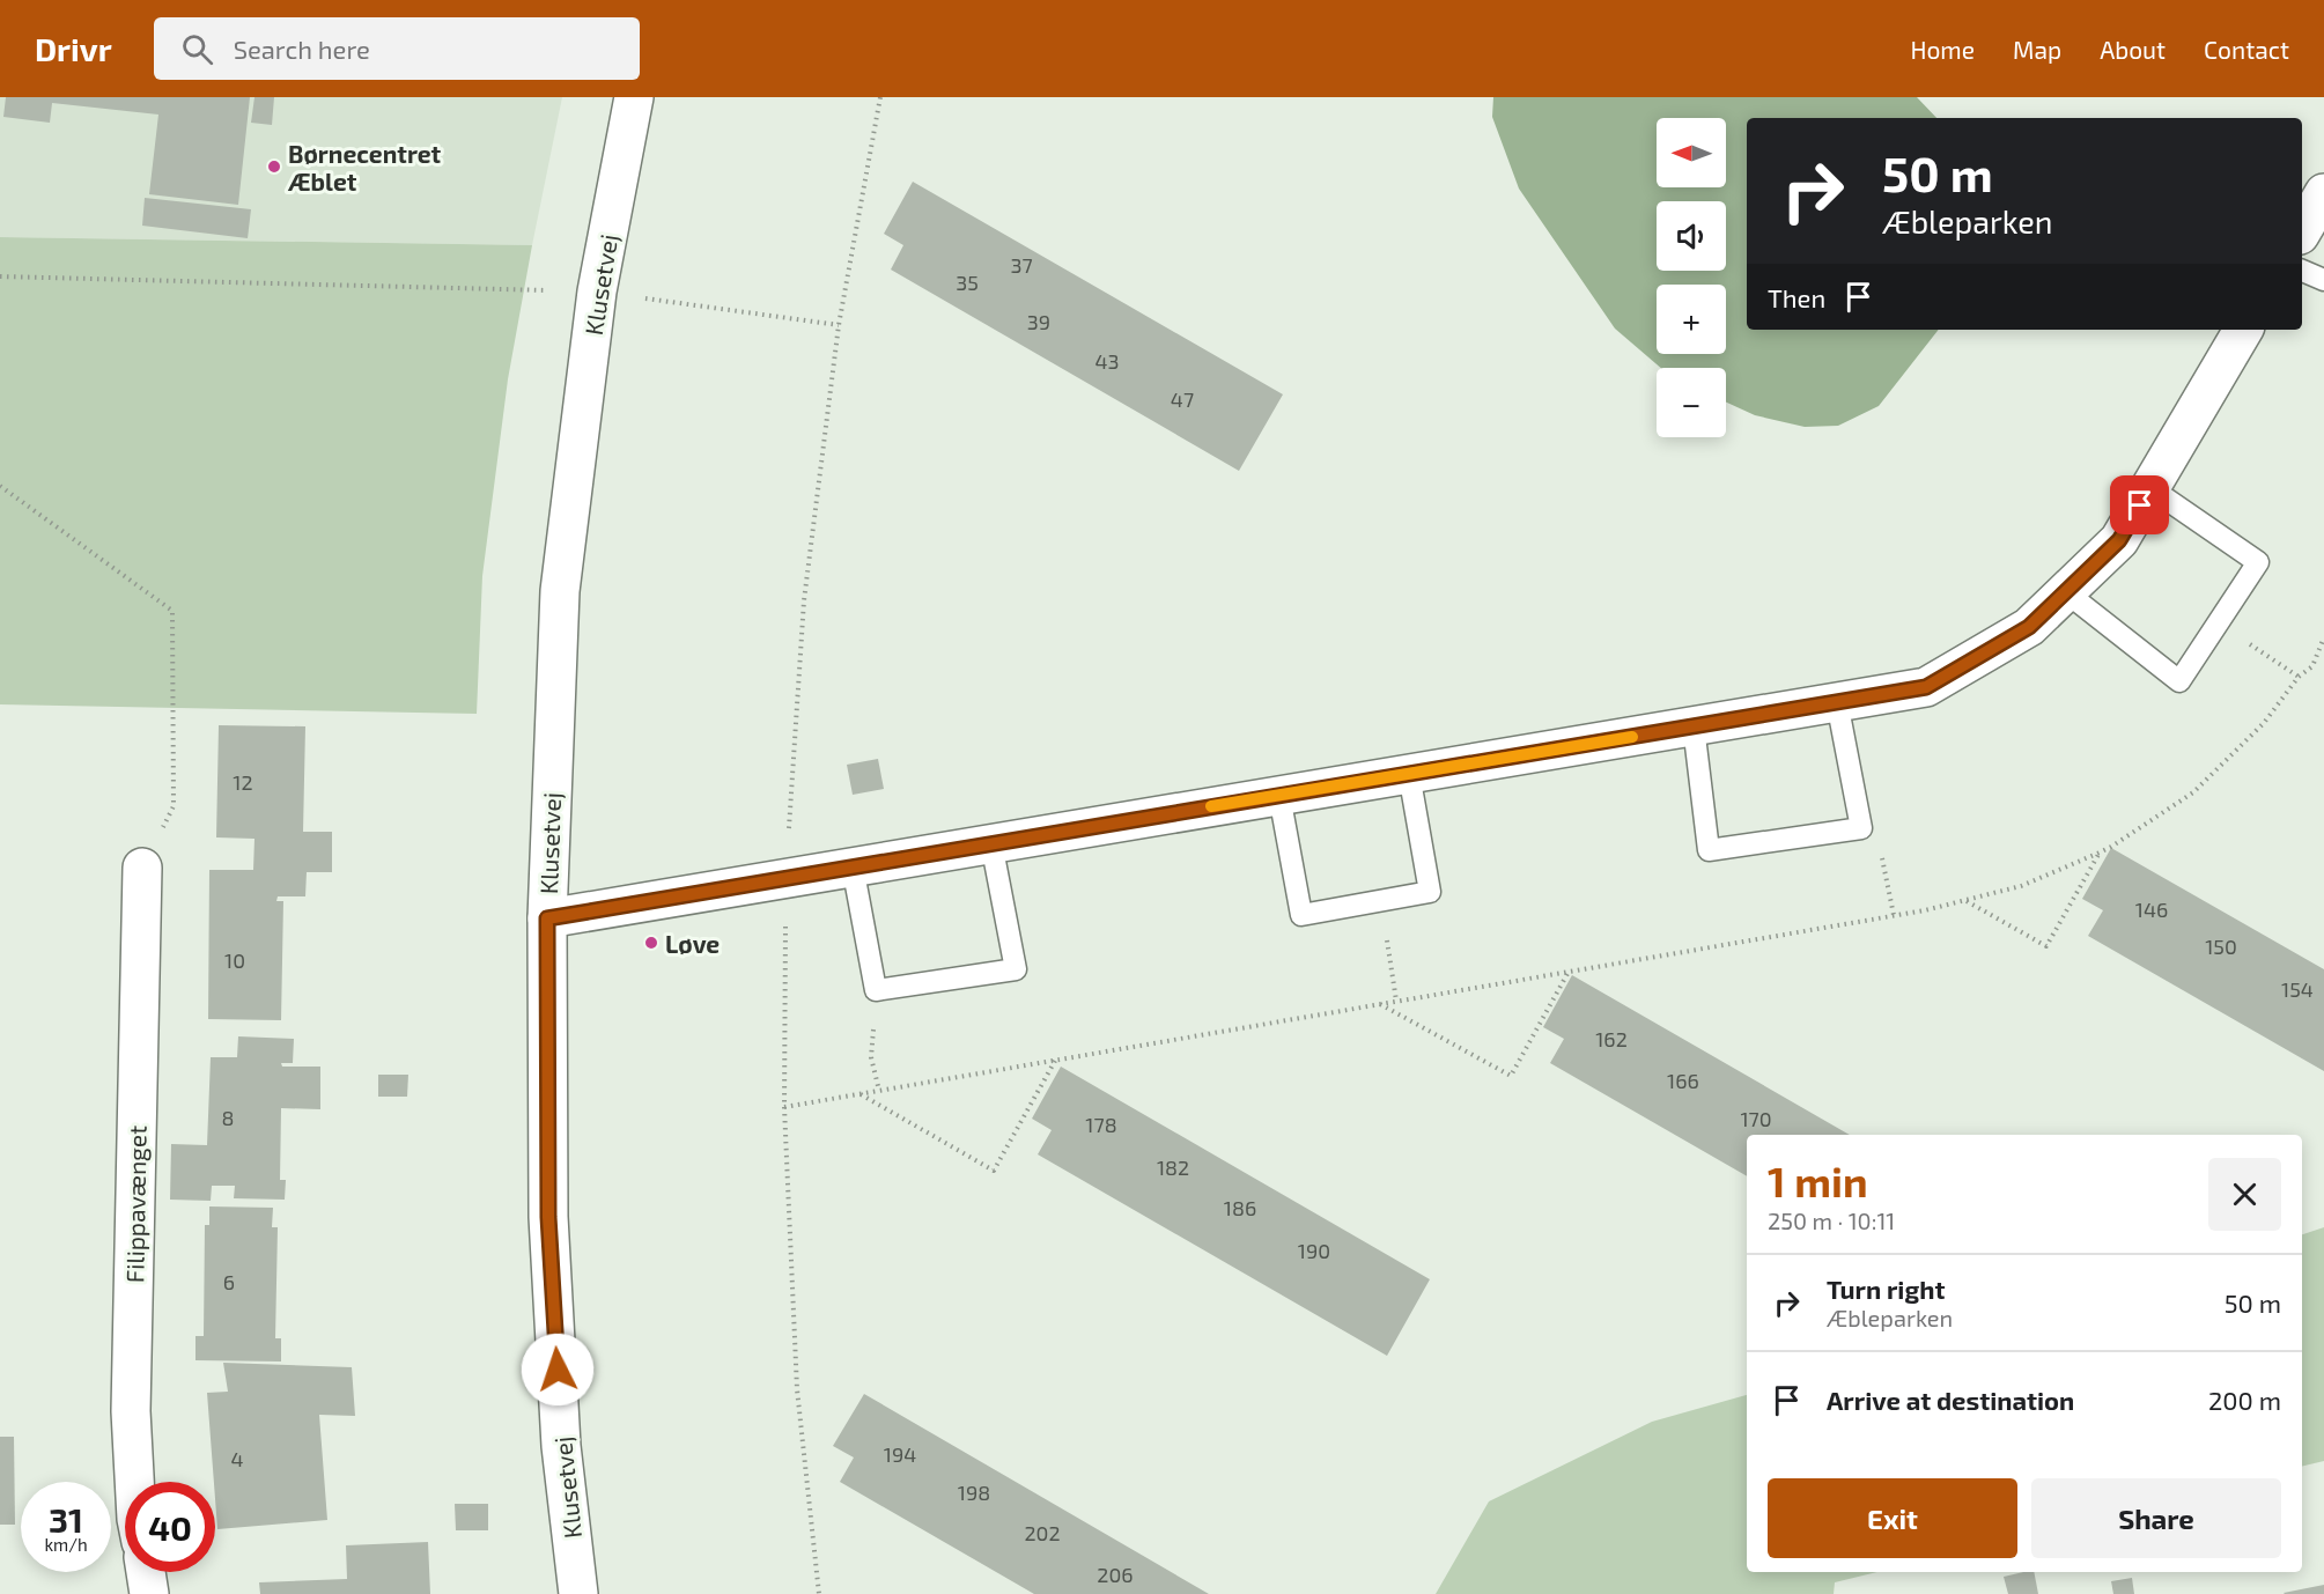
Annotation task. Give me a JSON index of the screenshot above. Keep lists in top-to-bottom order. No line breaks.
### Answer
{"streets":{"street":["Klusetvej","Filippavænget"]},"places":["Børnecentret Æblet","Løve"],"house_numbers":["37","35","39","43","47","12","146","150","10","154","162","166","8","170","178","182","186","190","6","194","4","198","202","206"],"north":"left","page":{"header":"Drivr","search":"Search here","nav":["Home","Map","About","Contact"],"map_buttons":["+","−"],"turn":["50 m","Æbleparken"],"then":"Then","heading":["1 min","250 m · 10:11"],"list":[{"name":"Turn right","note":"Æbleparken","value":"50 m"},{"name":"Arrive at destination","value":"200 m"}],"buttons":["Exit","Share"],"speed":"31 km/h","limit":"40"}}
